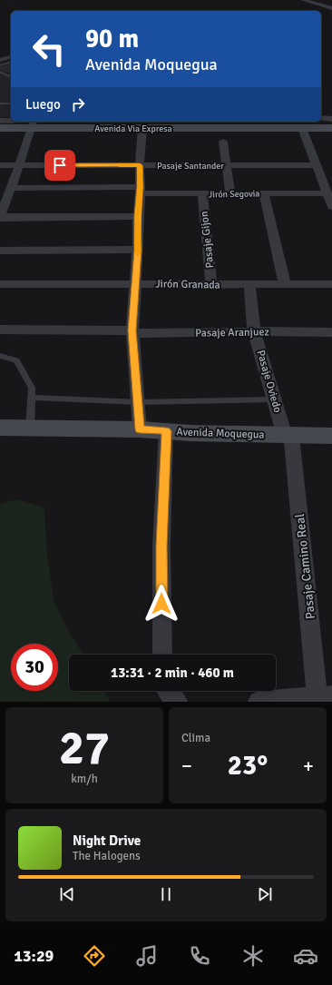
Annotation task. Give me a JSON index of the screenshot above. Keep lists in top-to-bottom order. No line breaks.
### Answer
{"streets":{"main road":["Avenida Via Expresa","Avenida Moquegua"],"street":["Pasaje Santander","Jirón Segovia","Pasaje Gijon","Jirón Granada","Pasaje Aranjuez","Pasaje Oviedo","Pasaje Camino Real"]},"crossings":[["Jirón Segovia","Pasaje Gijon"],["Pasaje Gijon","Jirón Granada"],["Jirón Granada","Pasaje Oviedo"],["Pasaje Aranjuez","Pasaje Oviedo"],["Pasaje Oviedo","Avenida Moquegua"],["Pasaje Oviedo","Pasaje Camino Real"],["Avenida Moquegua","Pasaje Camino Real"]],"page":{"turn":["90 m","Avenida Moquegua"],"then":"Luego","limit":"30","trip":"13:31 · 2 min · 460 m","tile":[["27","km/h"],"Clima"],"heat":["−","23°","+"],"song":["Night Drive","The Halogens"],"tabs":"13:29"}}
